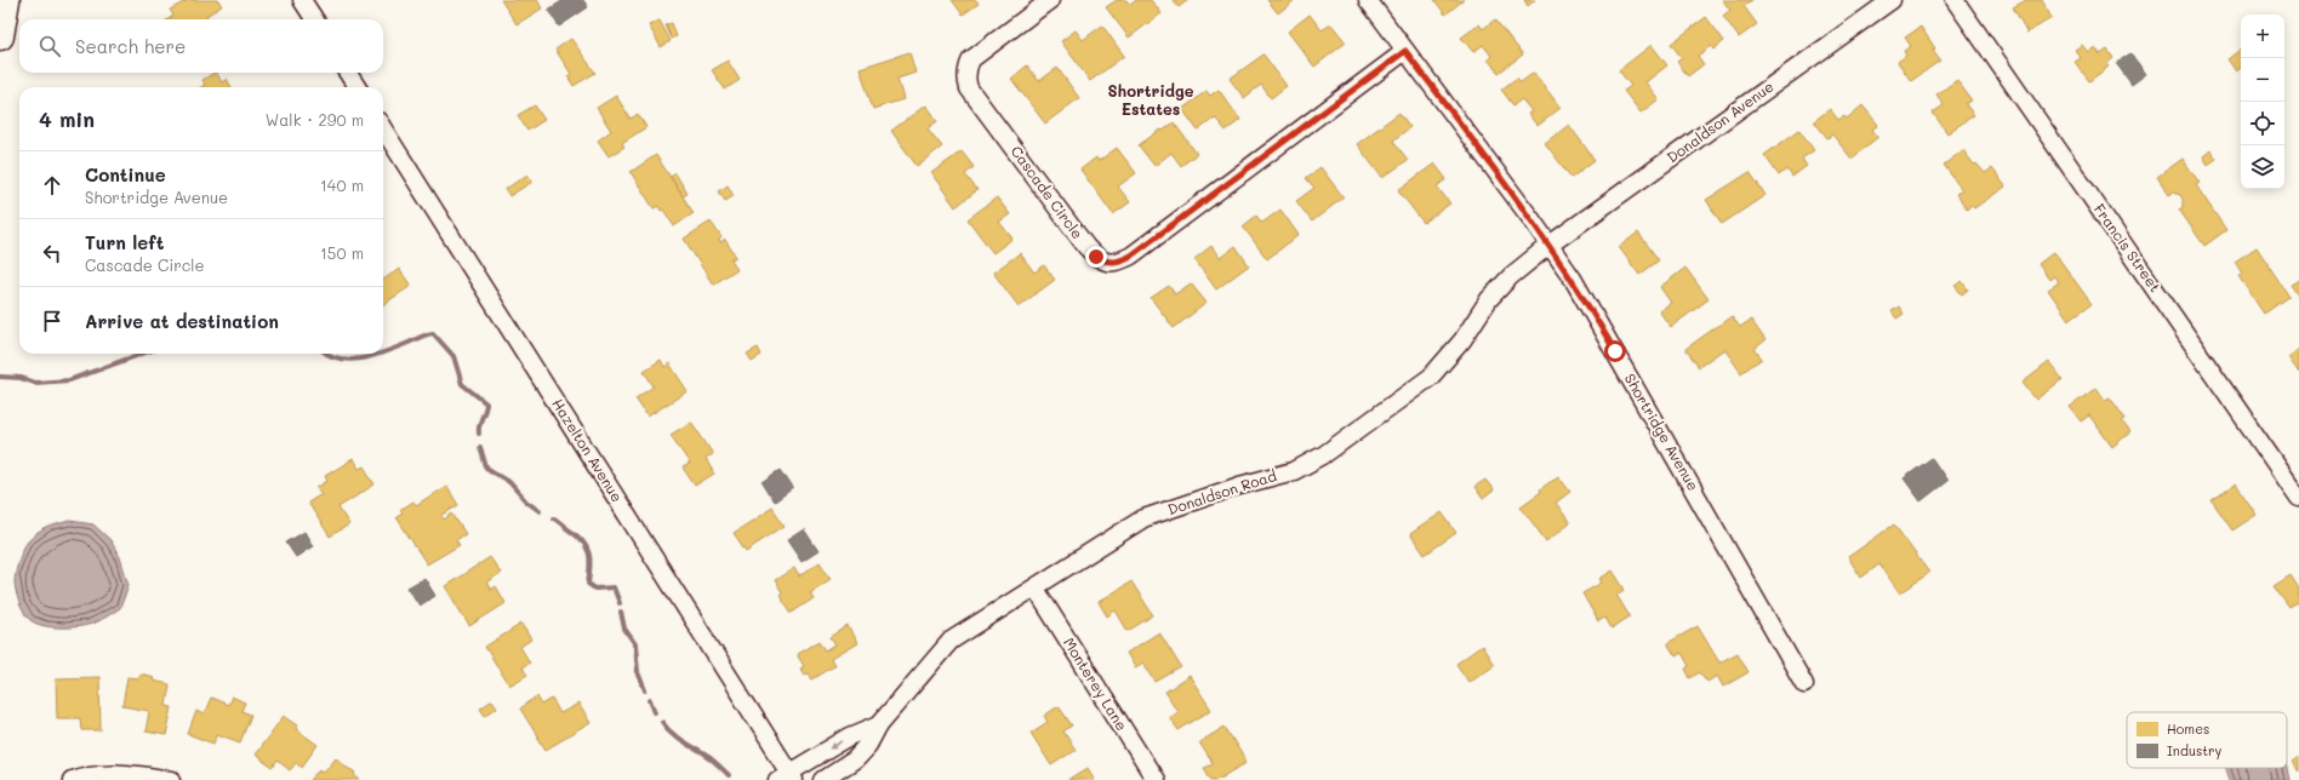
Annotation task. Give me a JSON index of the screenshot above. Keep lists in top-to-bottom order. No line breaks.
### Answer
{"streets":{"street":["Donaldson Avenue","Cascade Circle","Francis Street","Shortridge Avenue","Hazelton Avenue","Donaldson Road","Monterey Lane"]},"crossings":[["Donaldson Avenue","Shortridge Avenue"],["Donaldson Avenue","Donaldson Road"],["Cascade Circle","Shortridge Avenue"],["Shortridge Avenue","Donaldson Road"],["Hazelton Avenue","Donaldson Road"],["Donaldson Road","Monterey Lane"]],"districts":["Shortridge Estates"],"legend":["Homes","Industry"],"page":{"map_buttons":["+","−"],"search":"Search here","heading":["4 min","Walk · 290 m"],"list":[["Continue","Shortridge Avenue","140 m"],["Turn left","Cascade Circle","150 m"],"Arrive at destination"]}}
